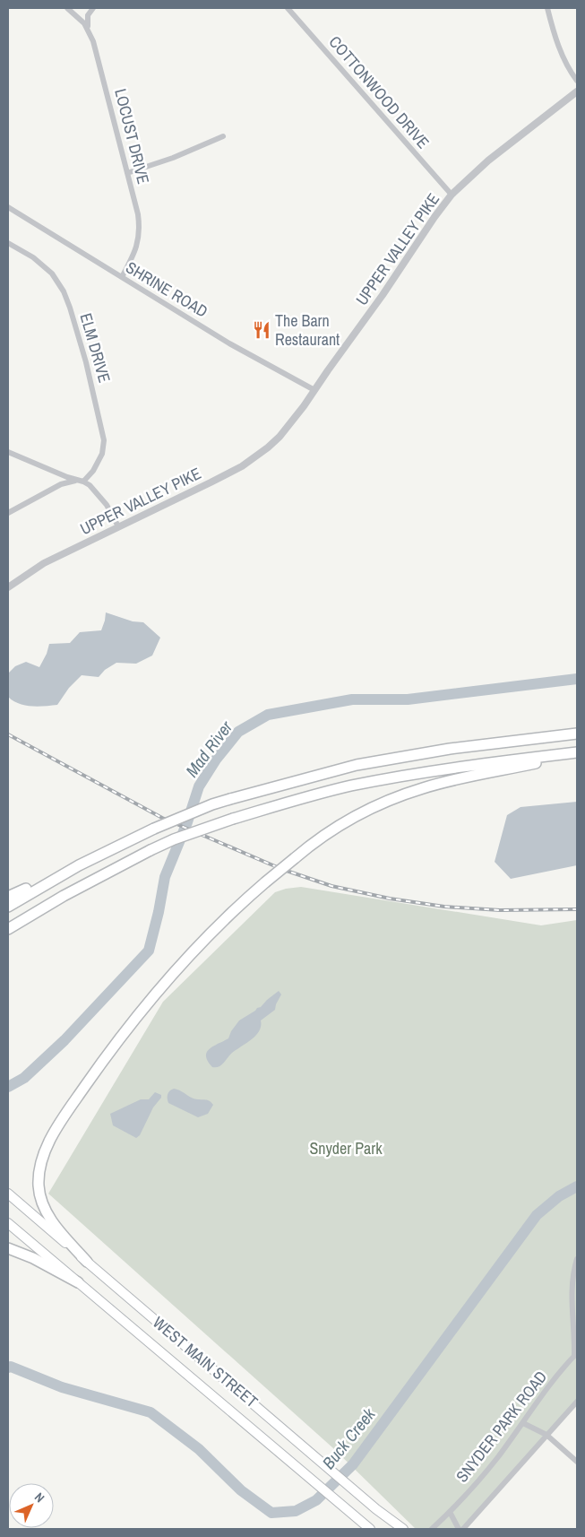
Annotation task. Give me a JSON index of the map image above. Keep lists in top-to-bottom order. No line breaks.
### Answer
{"streets":{"main road":["WEST MAIN STREET"],"street":["COTTONWOOD DRIVE","LOCUST DRIVE","UPPER VALLEY PIKE","SHRINE ROAD","ELM DRIVE","SNYDER PARK ROAD"]},"crossings":[["COTTONWOOD DRIVE","UPPER VALLEY PIKE"],["LOCUST DRIVE","SHRINE ROAD"],["UPPER VALLEY PIKE","SHRINE ROAD"]],"water":["Mad River","Buck Creek"],"parks":["Snyder Park"],"places":{"restaurant":["The Barn Restaurant"]},"north":"top right"}
